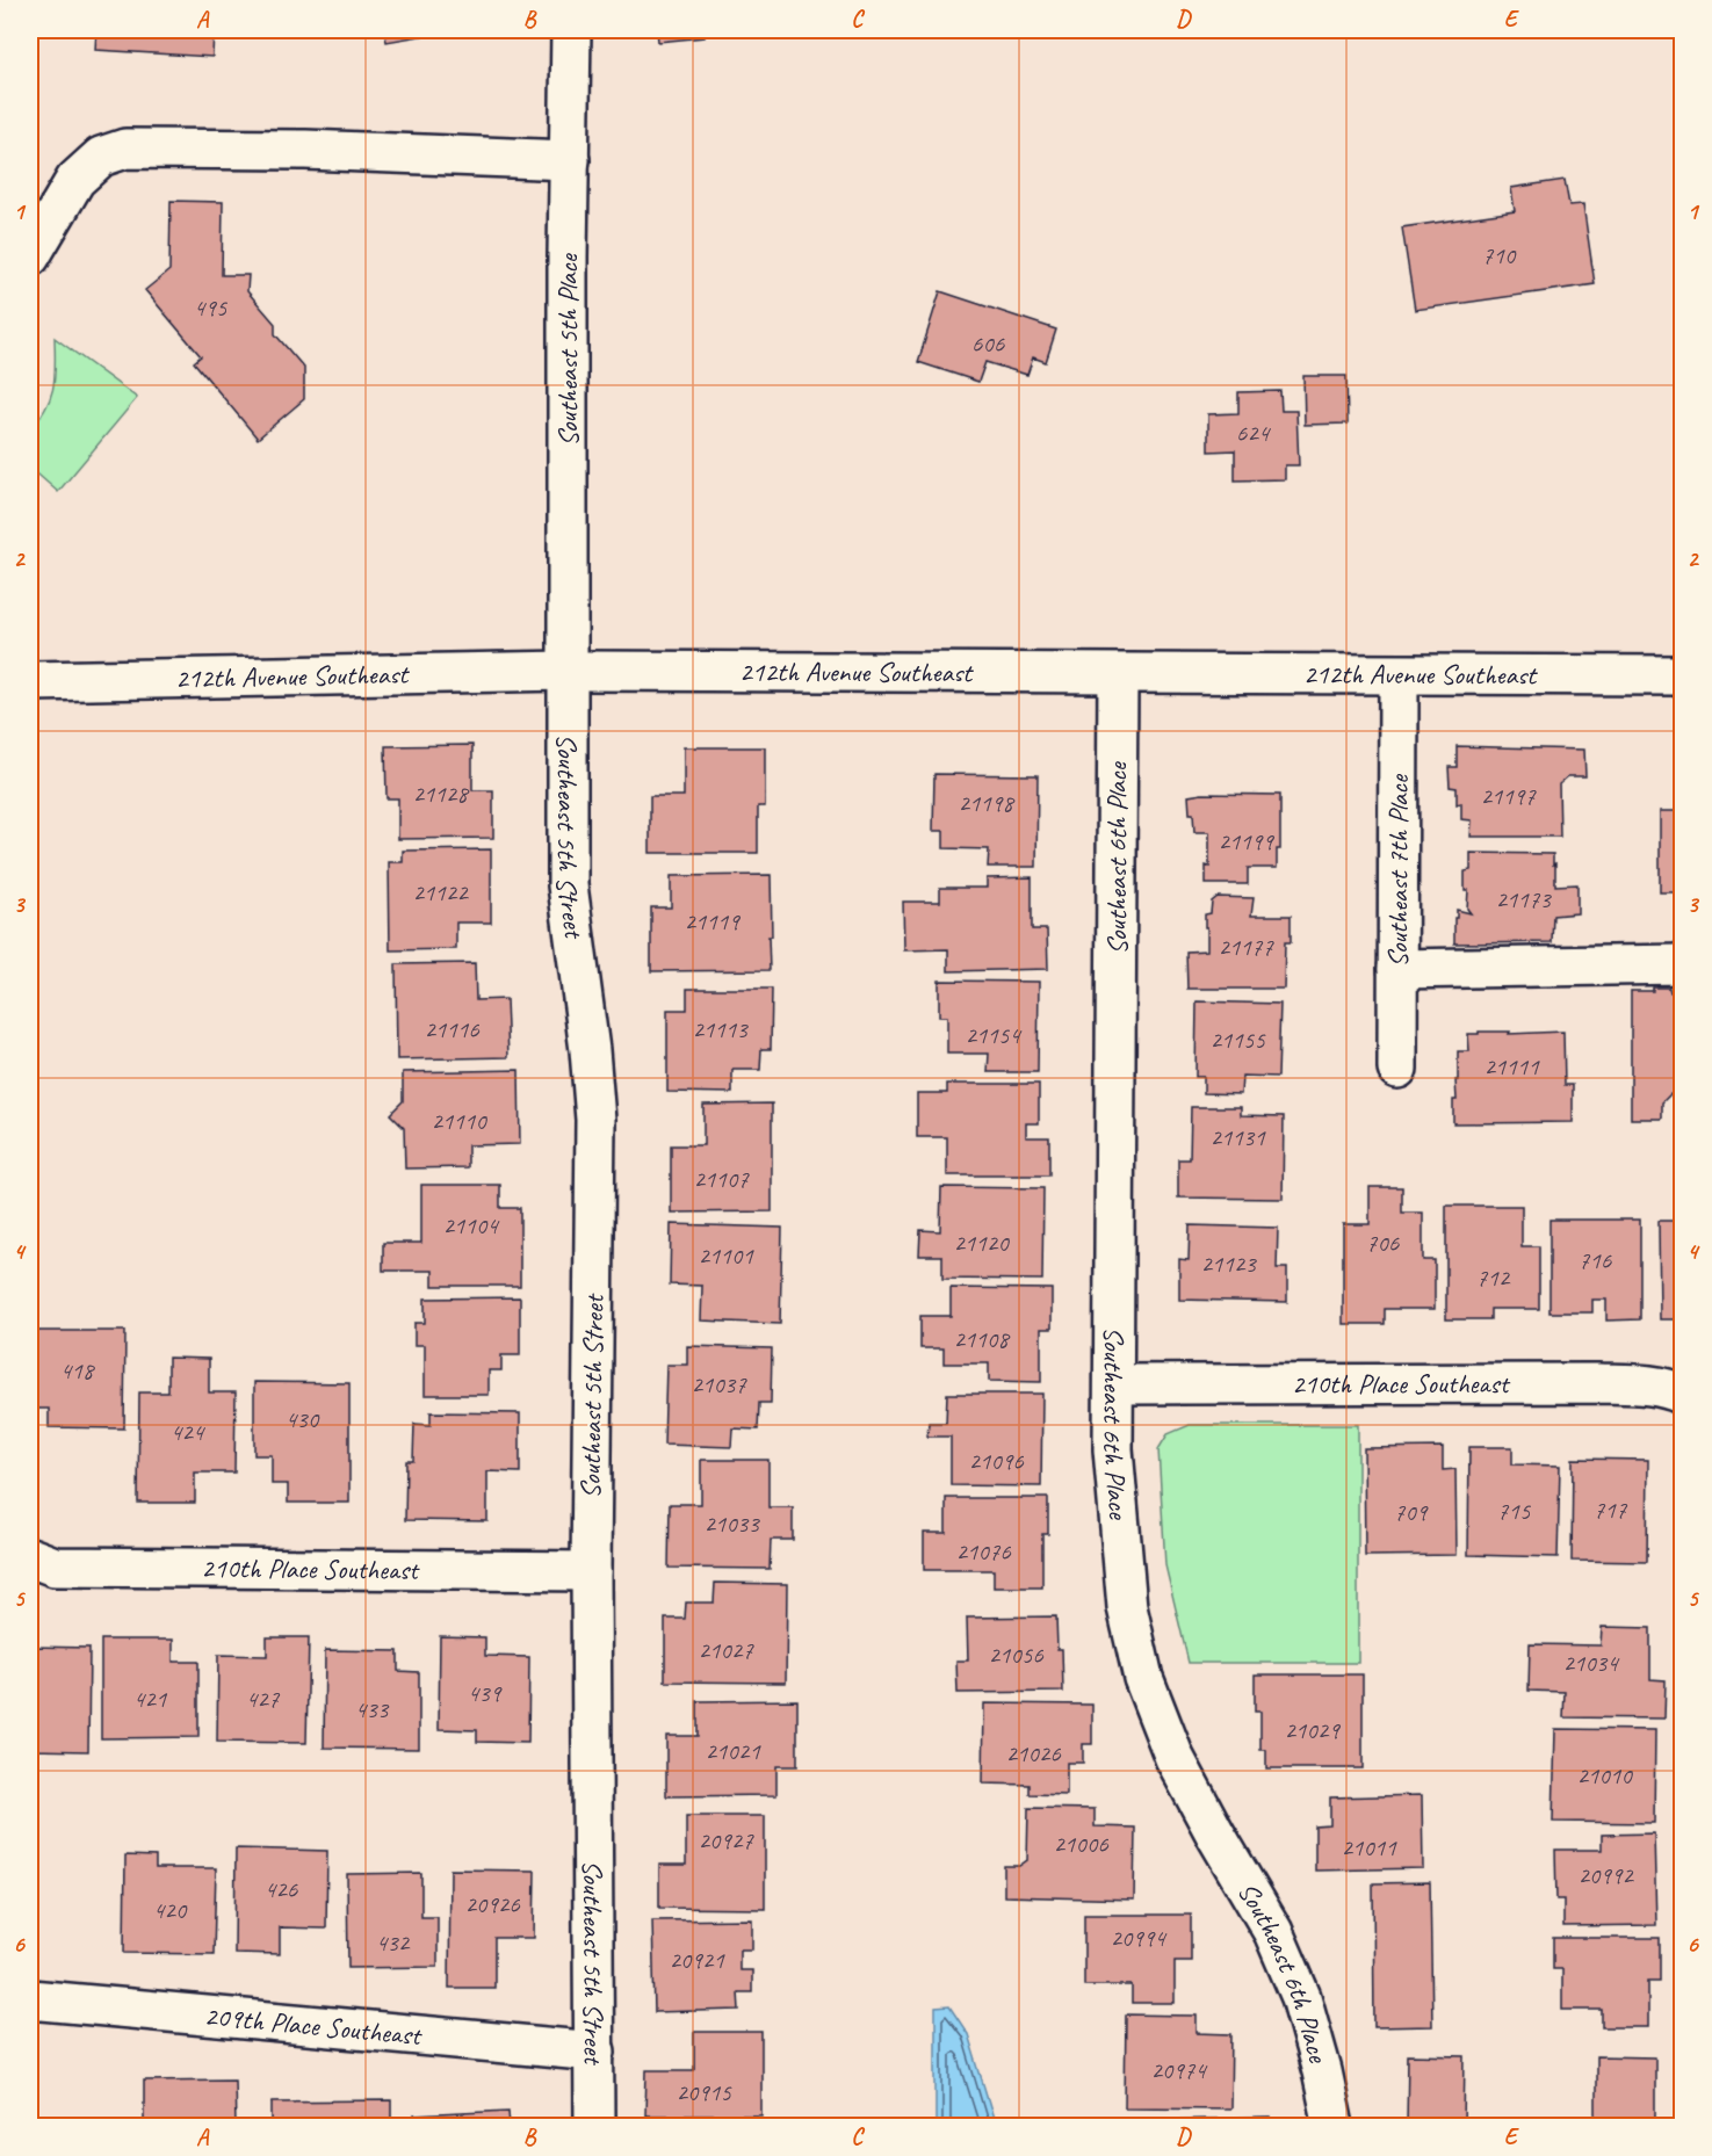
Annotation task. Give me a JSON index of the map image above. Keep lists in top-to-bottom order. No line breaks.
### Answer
{"streets":{"street":["Southeast 5th Place","212th Avenue Southeast","Southeast 5th Street","Southeast 6th Place","Southeast 7th Place","210th Place Southeast","209th Place Southeast"]},"crossings":[["Southeast 5th Place","212th Avenue Southeast"],["Southeast 5th Place","Southeast 5th Street"],["212th Avenue Southeast","Southeast 5th Street"],["212th Avenue Southeast","Southeast 6th Place"],["212th Avenue Southeast","Southeast 7th Place"],["Southeast 5th Street","210th Place Southeast"],["Southeast 5th Street","209th Place Southeast"],["Southeast 6th Place","210th Place Southeast"]],"house_numbers":["710","495","606","624","21128","21197","21198","21199","21122","21173","21119","21177","21116","21113","21154","21155","21111","21110","21131","21107","21104","21120","706","21101","716","21123","712","21108","418","21037","430","424","21096","717","715","709","21033","21076","21027","21056","21034","439","421","427","433","21029","21021","21026","21010","20927","21006","21011","20992","426","20926","420","20994","432","20921","20974","20915"],"grid":{"columns":["A","B","C","D","E"],"rows":["1","2","3","4","5","6"]}}
